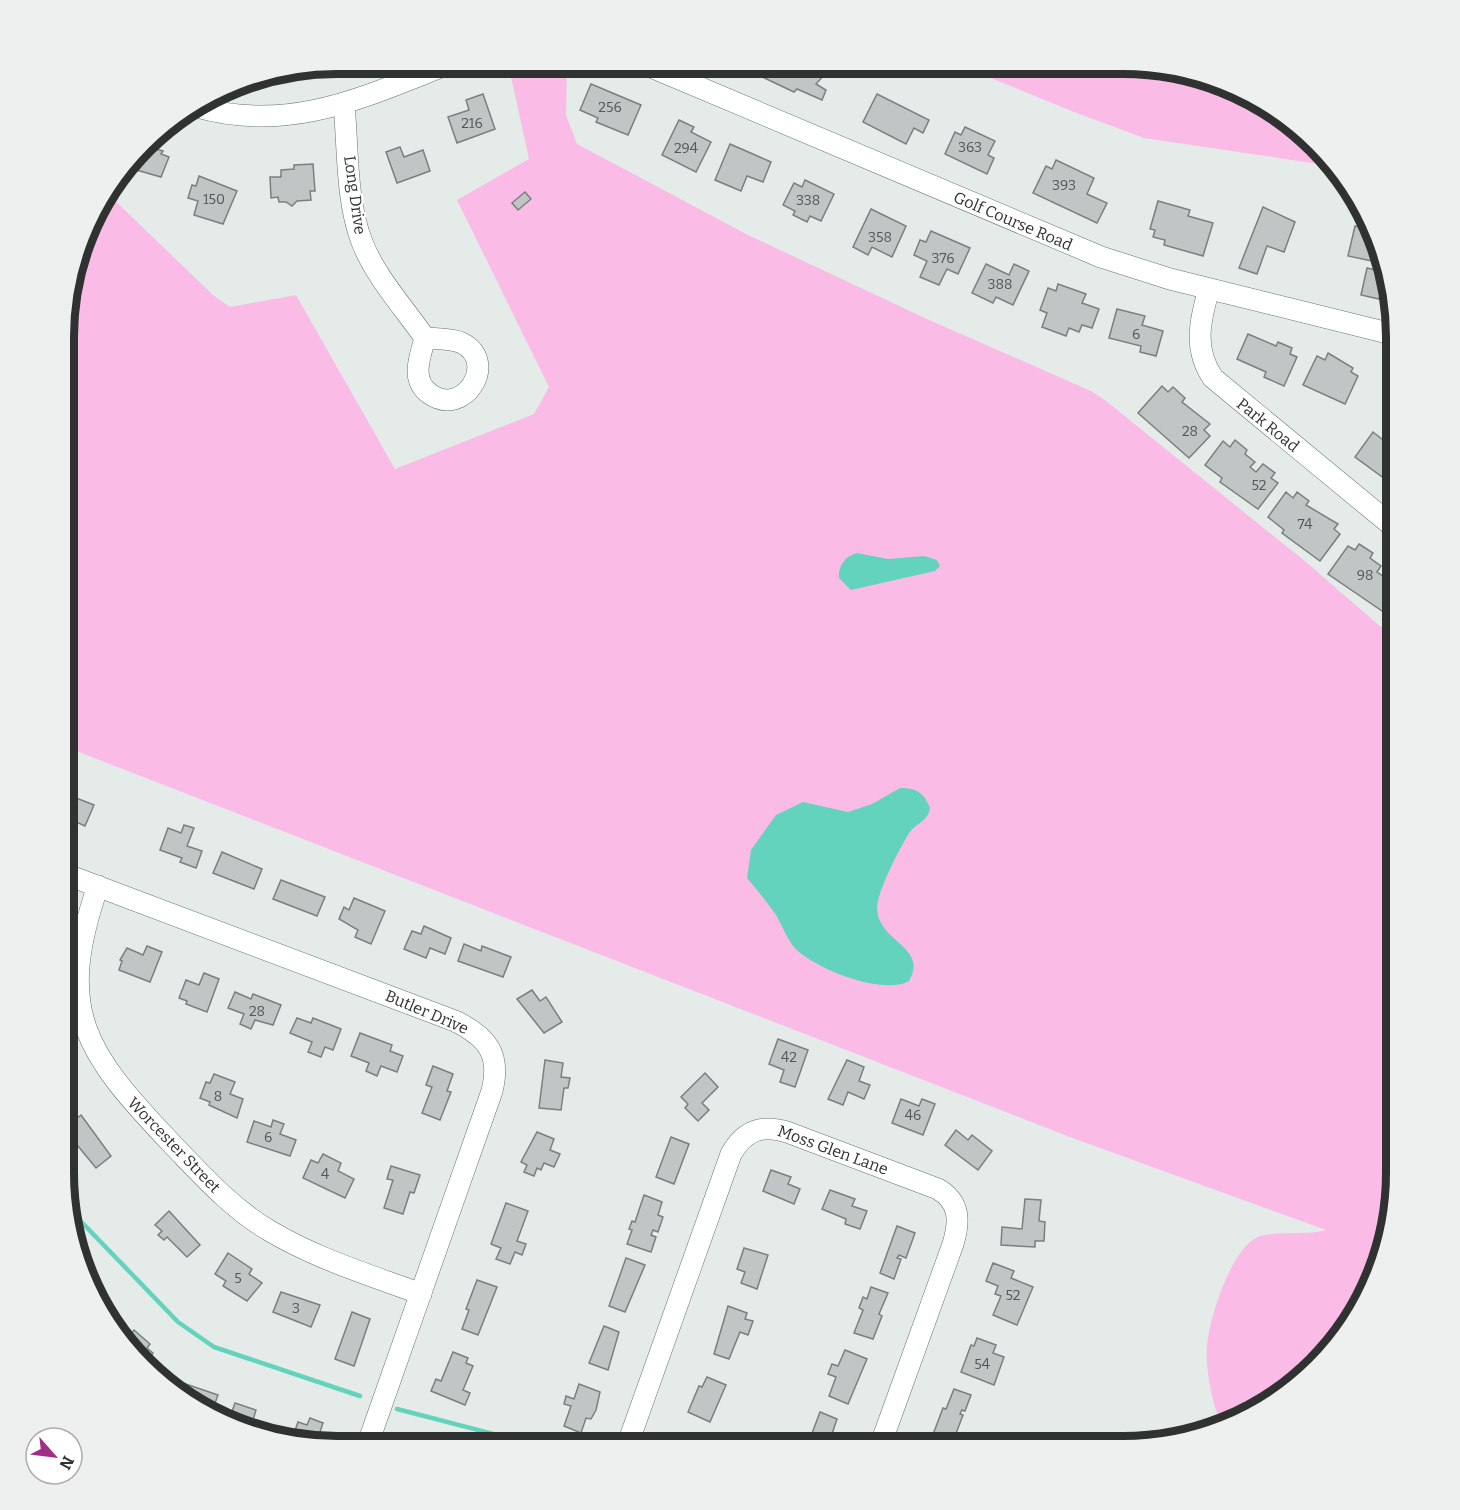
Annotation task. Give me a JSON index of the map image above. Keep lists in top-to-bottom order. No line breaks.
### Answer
{"streets":{"street":["Long Drive","Golf Course Road","Park Road","Butler Drive","Worcester Street","Moss Glen Lane"]},"crossings":[["Golf Course Road","Park Road"],["Butler Drive","Worcester Street"]],"house_numbers":["256","216","363","294","393","150","338","358","376","388","6","28","52","74","98","28","42","8","46","6","4","5","52","3","54"],"north":"bottom right"}
